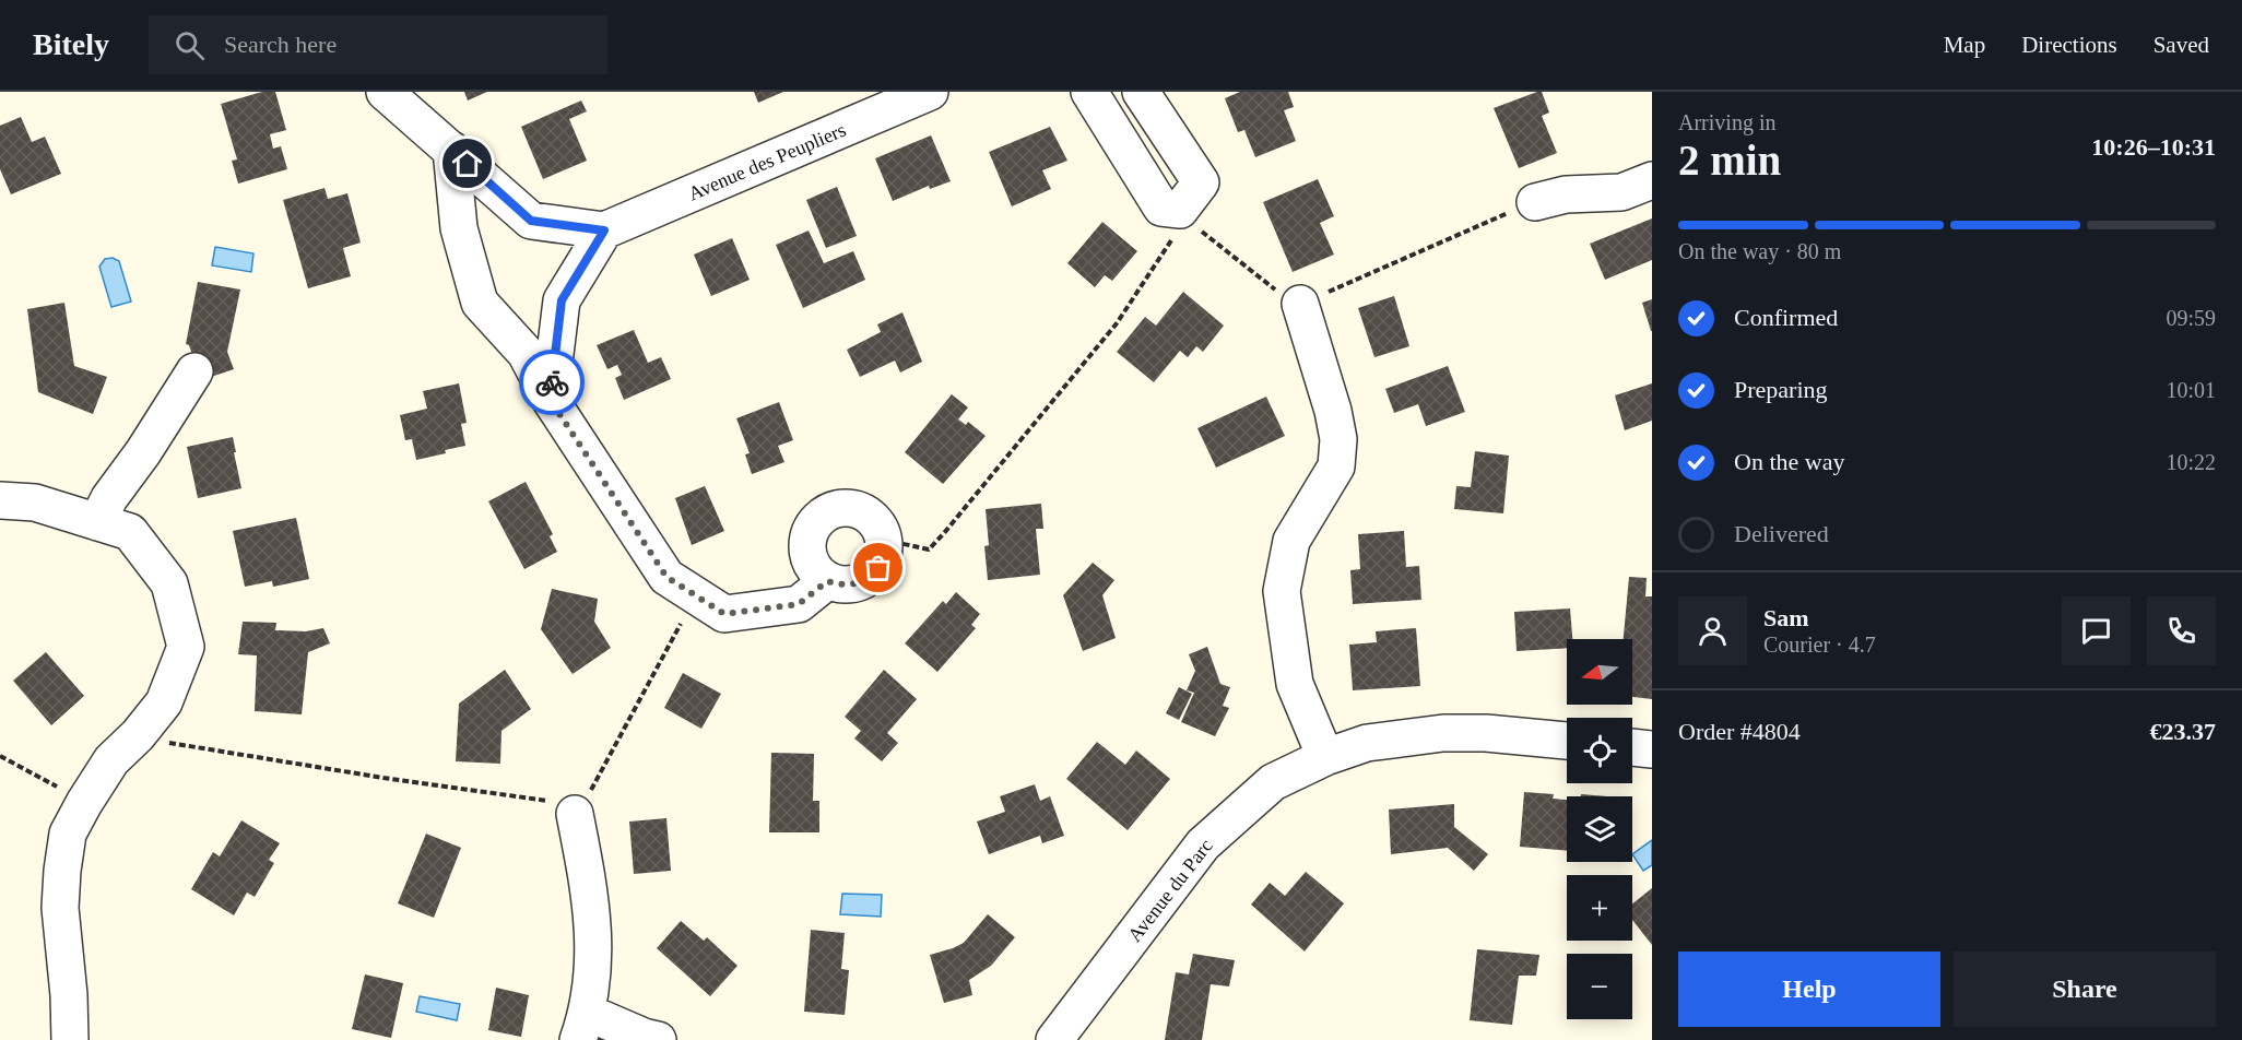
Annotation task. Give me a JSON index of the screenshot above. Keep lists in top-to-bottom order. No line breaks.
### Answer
{"streets":{"street":["Avenue des Peupliers","Avenue du Parc"]},"north":"left","page":{"header":"Bitely","search":"Search here","nav":["Map","Directions","Saved"],"heading":["2 min","Arriving in","10:26–10:31"],"panel":["Sam","Courier · 4.7","Order #4804","€23.37"],"bar":"On the way · 80 m","list":[["Confirmed","09:59"],["Preparing","10:01"],["On the way","10:22"],"Delivered"],"map_buttons":["+","−"],"buttons":["Help","Share"]}}
